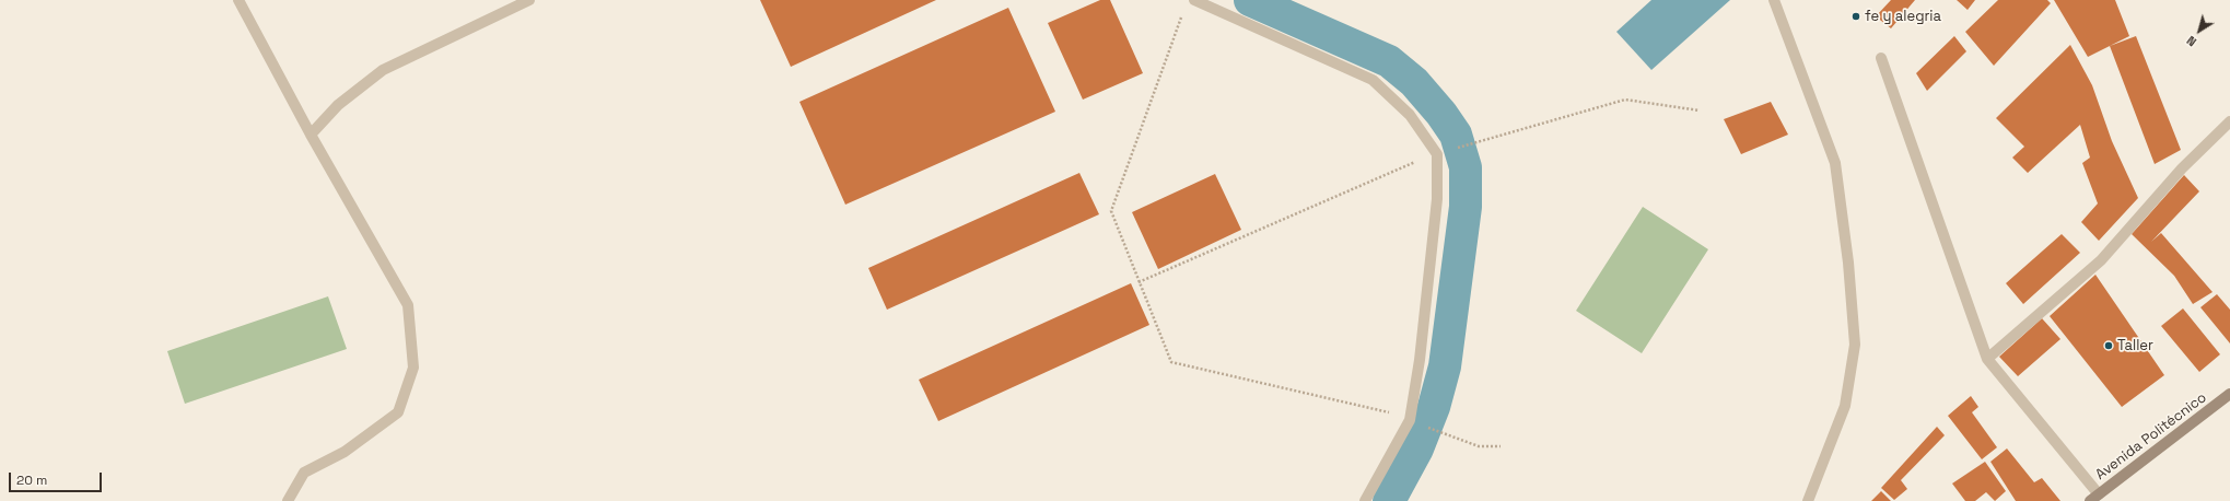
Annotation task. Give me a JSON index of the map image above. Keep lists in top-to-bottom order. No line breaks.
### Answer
{"streets":{"main road":["Avenida Politécnico"]},"places":["fe y alegria","Taller"],"scale_bar":"20 m","north":"bottom left"}
